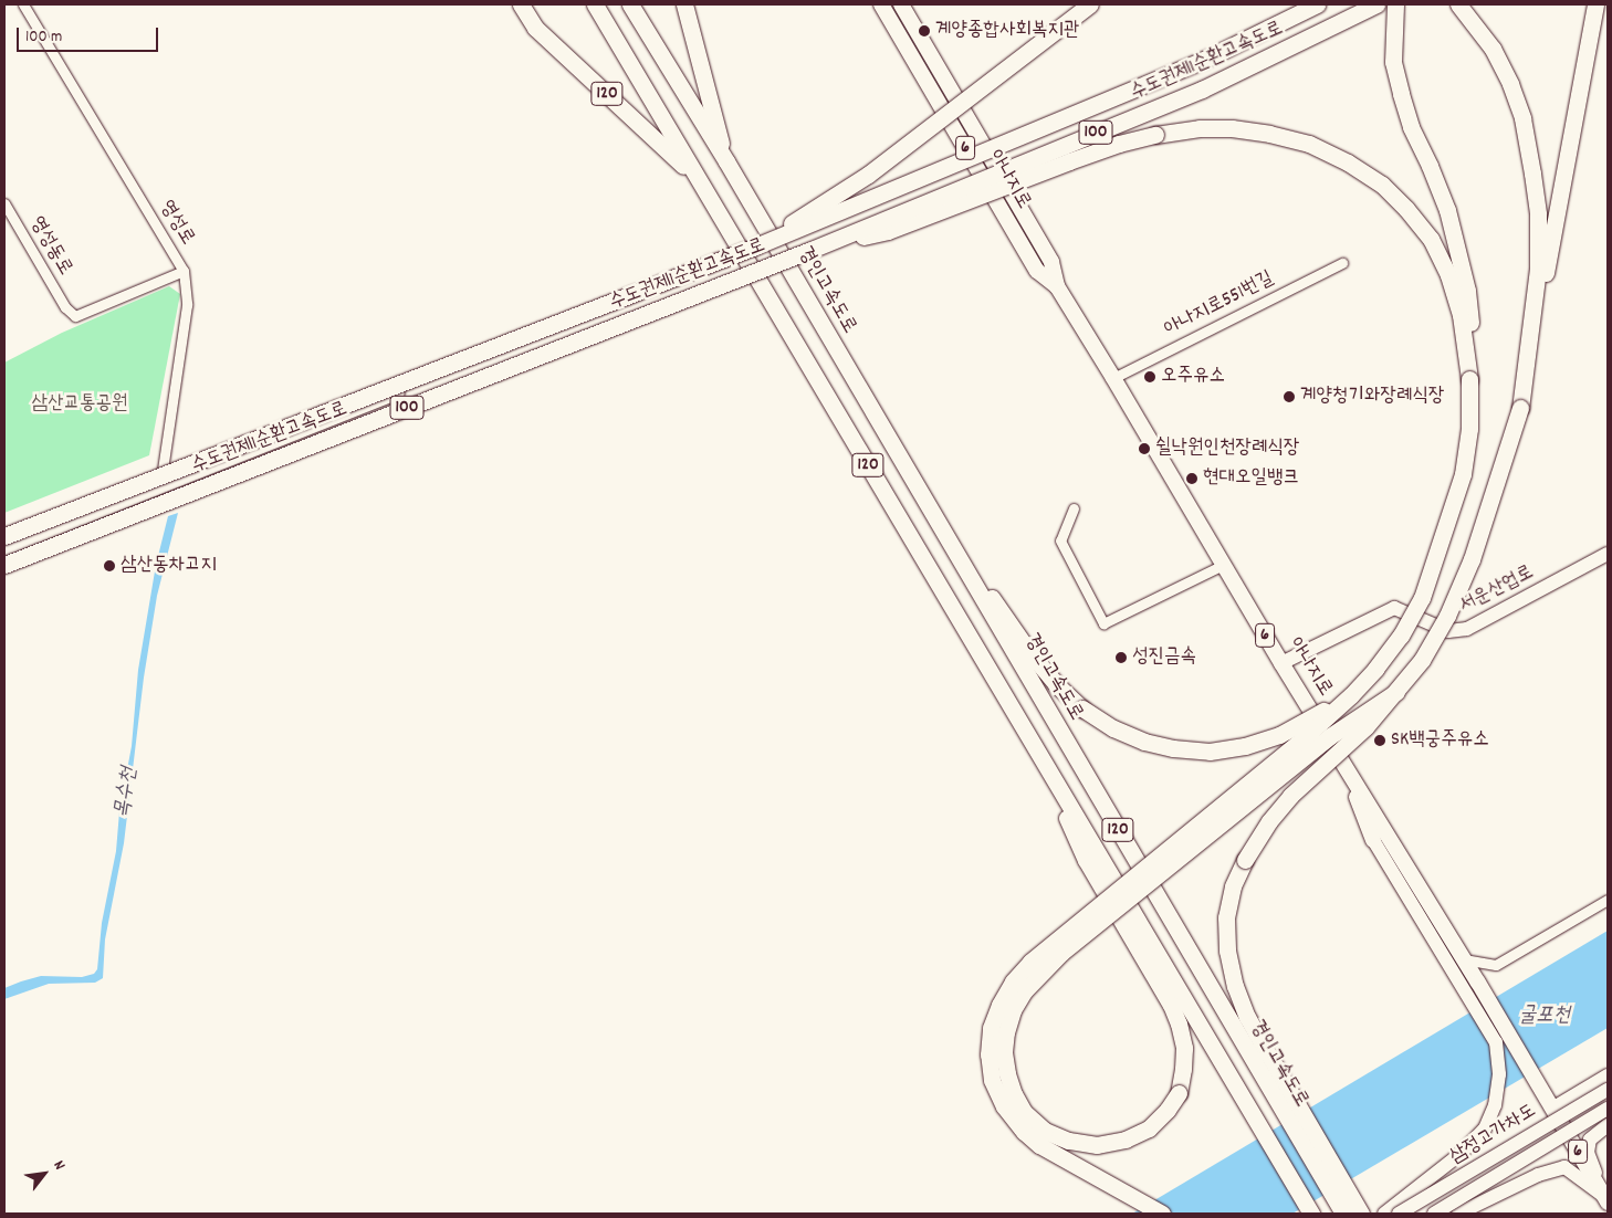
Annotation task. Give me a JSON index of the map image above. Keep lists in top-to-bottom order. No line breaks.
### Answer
{"streets":{"highway":["수도권제1순환고속도로","120","100","경인고속도로"],"main road":["6","아나지로"],"street":["영성로","영성동로","아나지로551번길","서운산업로","삼정고가차도"]},"crossings":[["6","아나지로"],["아나지로","아나지로551번길"],["아나지로","서운산업로"],["영성로","영성동로"]],"water":["목수천","굴포천"],"parks":["삼산교통공원"],"places":["계양종합사회복지관","오주유소","계양청기와장례식장","쉴낙원인천장례식장","현대오일뱅크","삼산동차고지","성진금속","SK백궁주유소"],"scale_bar":"100 m","north":"top right"}
